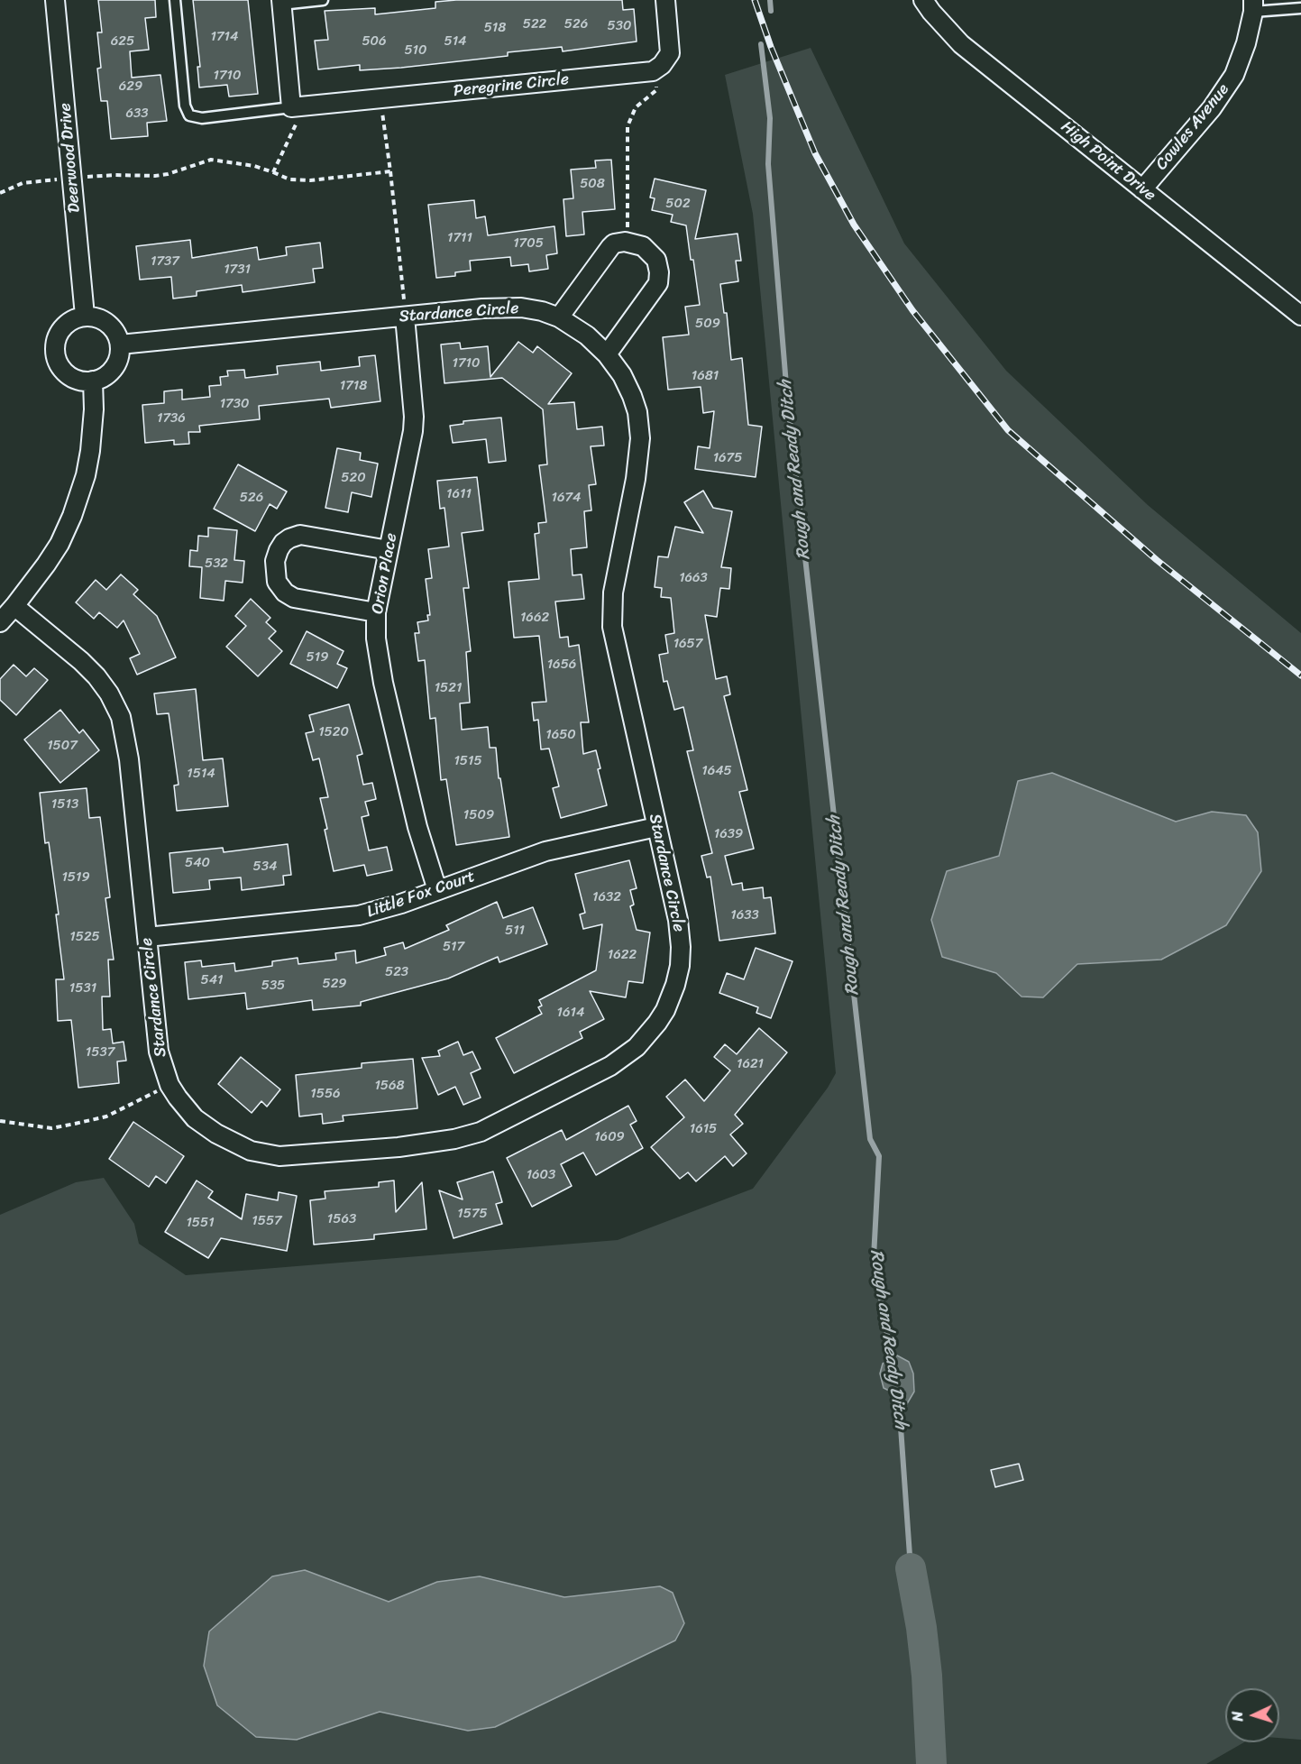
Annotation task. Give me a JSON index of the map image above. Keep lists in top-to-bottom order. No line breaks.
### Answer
{"streets":{"street":["Peregrine Circle","Cowles Avenue","Deerwood Drive","High Point Drive","Stardance Circle","Orion Place","Little Fox Court"]},"crossings":[["Cowles Avenue","High Point Drive"],["Deerwood Drive","Stardance Circle"],["Stardance Circle","Orion Place"],["Stardance Circle","Little Fox Court"],["Orion Place","Little Fox Court"]],"water":["Rough and Ready Ditch"],"house_numbers":["522","526","530","518","1714","625","506","514","510","1710","629","633","508","502","1711","1705","1737","1731","509","1710","1681","1718","1730","1736","1675","520","1611","526","1674","532","1663","1662","1657","519","1656","1521","1520","1650","1507","1515","1645","1514","1513","1509","1639","540","534","1519","1632","1633","511","1525","517","1622","523","541","529","535","1531","1614","1537","1621","1568","1556","1615","1609","1603","1575","1563","1557","1551"],"north":"left"}
